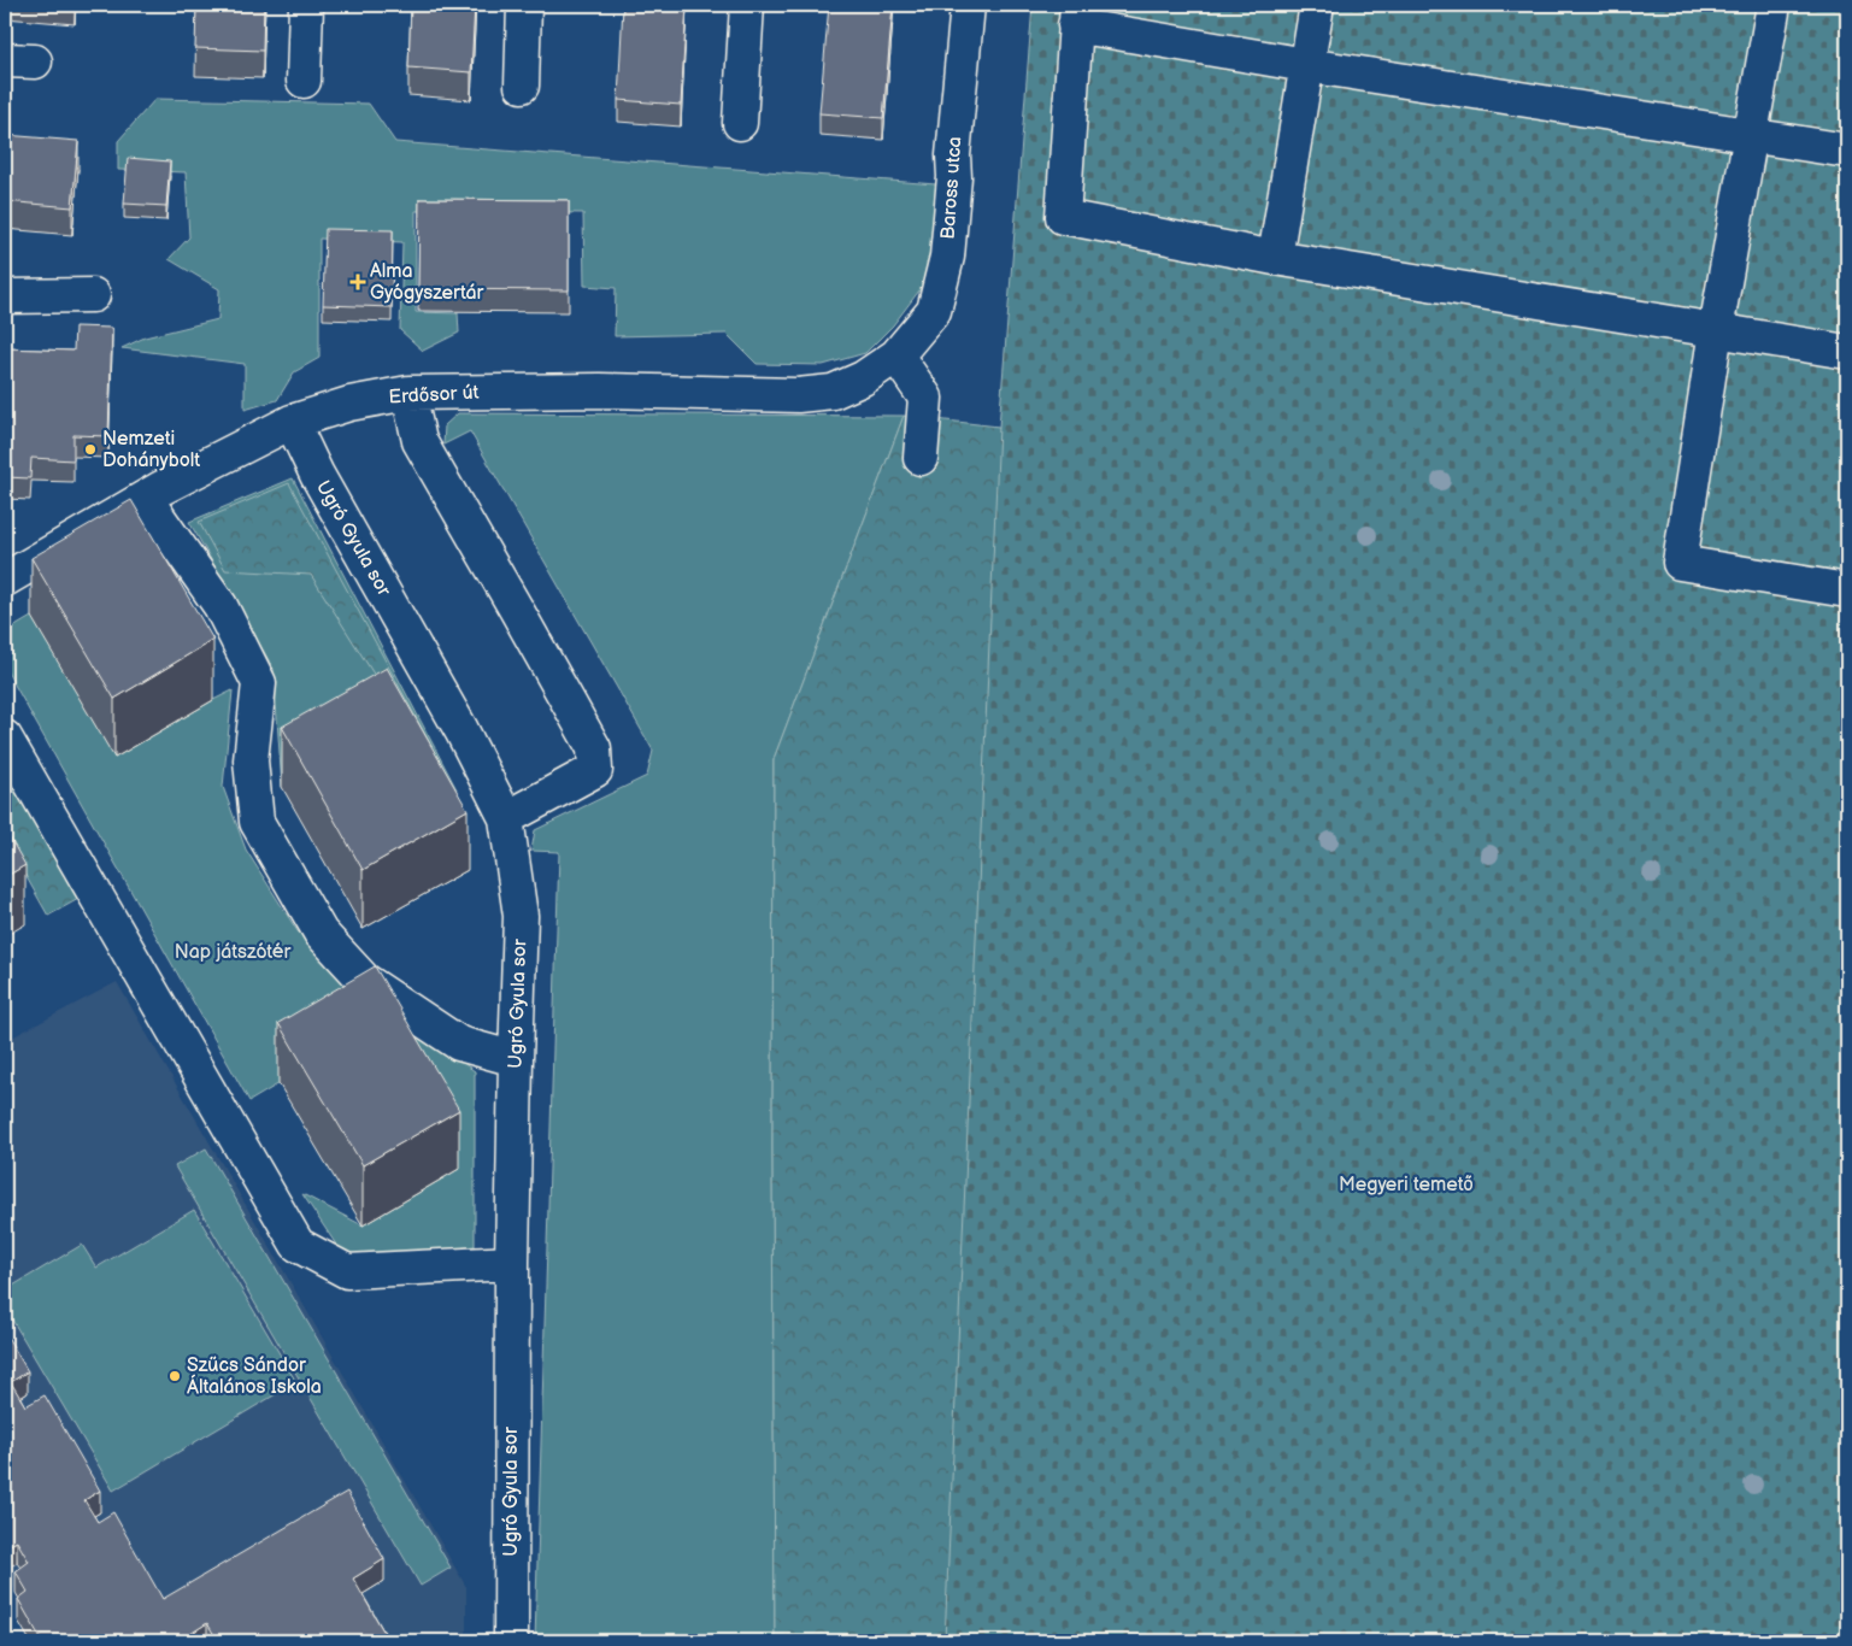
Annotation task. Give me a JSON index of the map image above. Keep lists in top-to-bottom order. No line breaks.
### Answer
{"streets":{"street":["Baross utca","Erdősor út","Ugró Gyula sor"]},"crossings":[["Baross utca","Erdősor út"],["Erdősor út","Ugró Gyula sor"]],"parks":["Nap játszótér","Megyeri temető"],"places":{"health":["Alma Gyógyszertár"],"other":["Nemzeti Dohánybolt","Szűcs Sándor Általános Iskola"]}}
